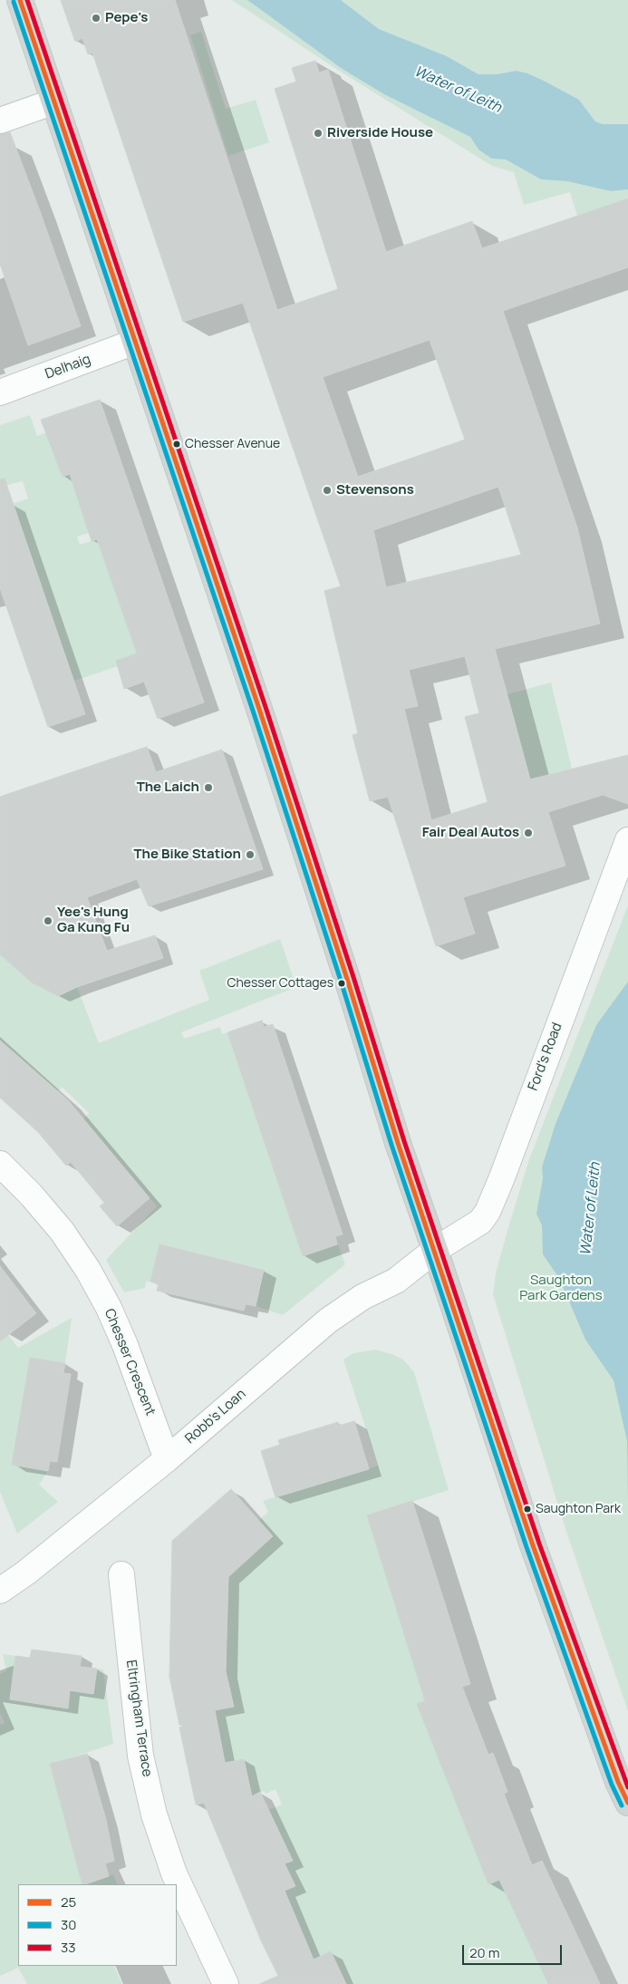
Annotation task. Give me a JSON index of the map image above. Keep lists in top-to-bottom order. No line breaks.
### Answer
{"streets":{"street":["Delhaig","Ford's Road","Chesser Crescent","Robb's Loan","Eltringham Terrace"]},"crossings":[["Ford's Road","Robb's Loan"],["Chesser Crescent","Robb's Loan"]],"water":["Water of Leith"],"parks":["Saughton Park Gardens"],"places":["Pepe's","Riverside House","Chesser Avenue","Stevensons","The Laich","Fair Deal Autos","The Bike Station","Yee's Hung Ga Kung Fu","Chesser Cottages","Saughton Park"],"lines":["transit line 25","transit line 33","transit line 30"],"legend":["25","30","33"],"scale_bar":"20 m"}
